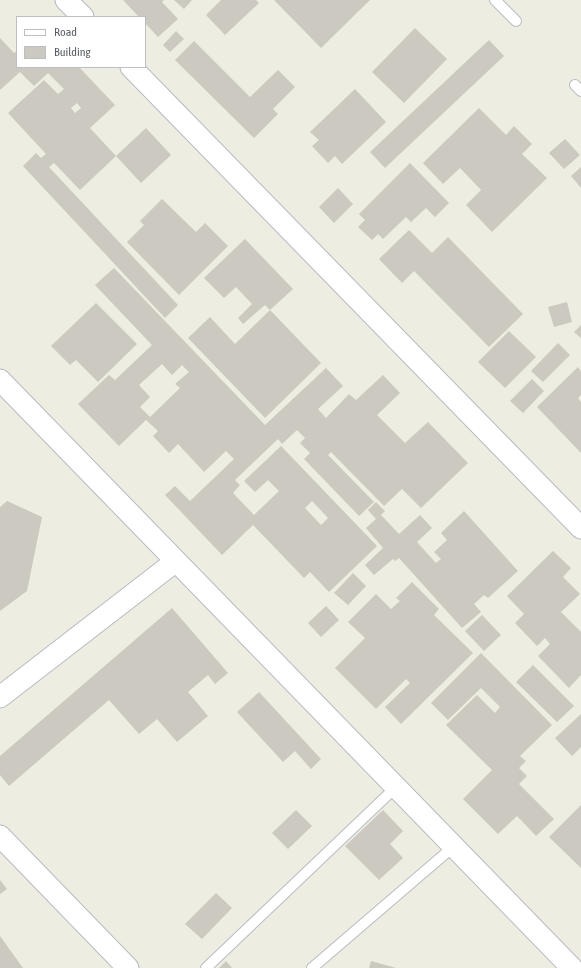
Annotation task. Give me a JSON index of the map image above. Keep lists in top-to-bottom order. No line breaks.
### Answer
{"legend":["Road","Building"]}
